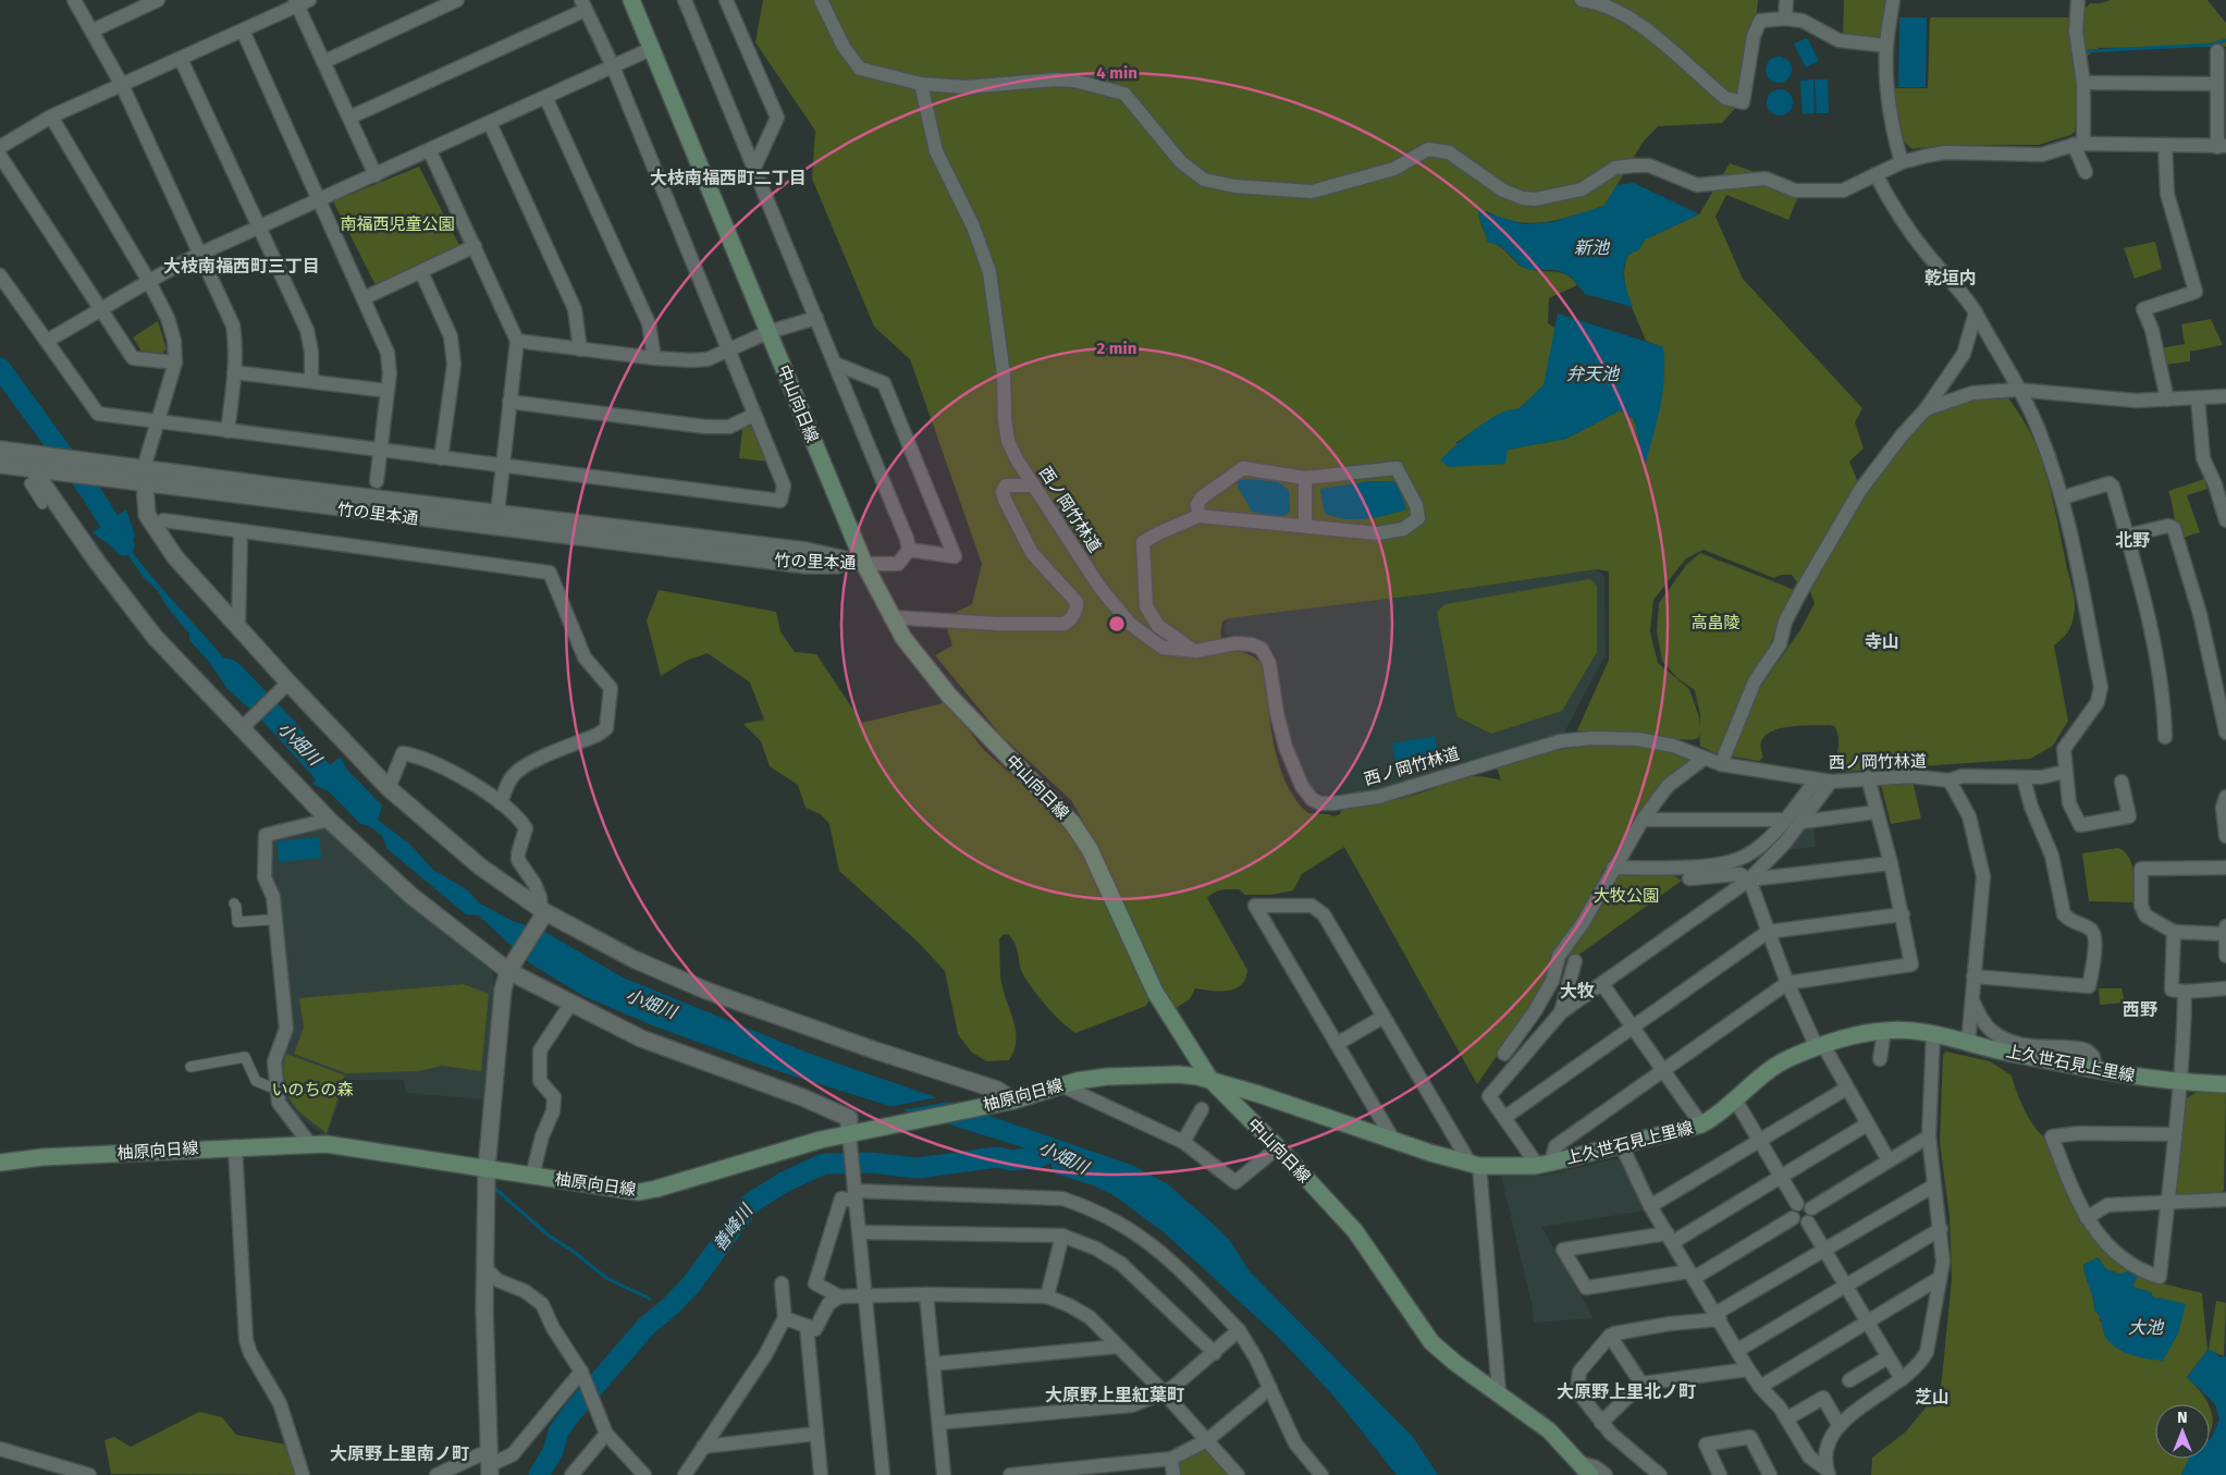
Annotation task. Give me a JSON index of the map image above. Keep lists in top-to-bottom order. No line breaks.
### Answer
{"streets":{"main road":["中山向日線","上久世石見上里線","柚原向日線"],"street":["西ノ岡竹林道","竹の里本通"]},"crossings":[["中山向日線","竹の里本通"],["中山向日線","上久世石見上里線"],["中山向日線","柚原向日線"],["西ノ岡竹林道","上久世石見上里線"],["上久世石見上里線","柚原向日線"]],"districts":["大枝南福西町二丁目","大枝南福西町三丁目","乾垣内","北野","寺山","大牧","西野","大原野上里北ノ町","大原野上里紅葉町","芝山","大原野上里南ノ町"],"water":["新池","弁天池","小畑川","善峰川","大池"],"parks":["南福西児童公園","高畠陵","大牧公園","いのちの森"],"north":"top","rings":["4 min","2 min"]}
